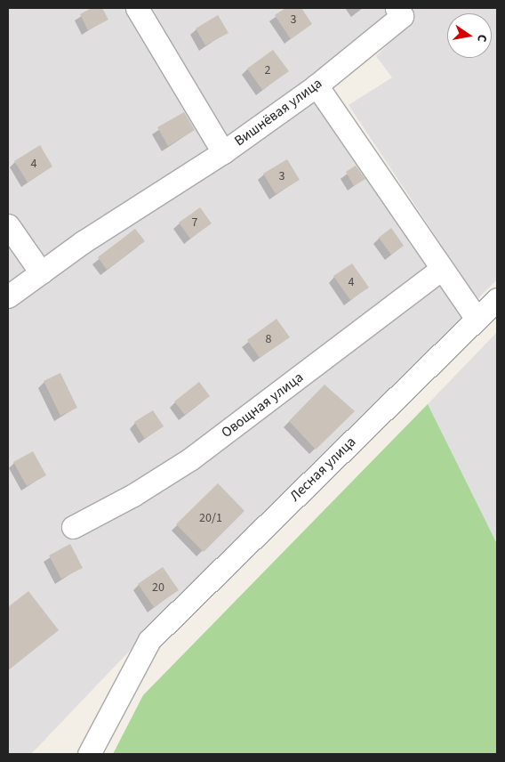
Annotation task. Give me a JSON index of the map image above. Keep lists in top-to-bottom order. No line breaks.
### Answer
{"streets":{"street":["Вишнёвая улица","Овощная улица","Лесная улица"]},"house_numbers":["3","2","4","3","7","4","8","20/1","20"],"north":"right"}
